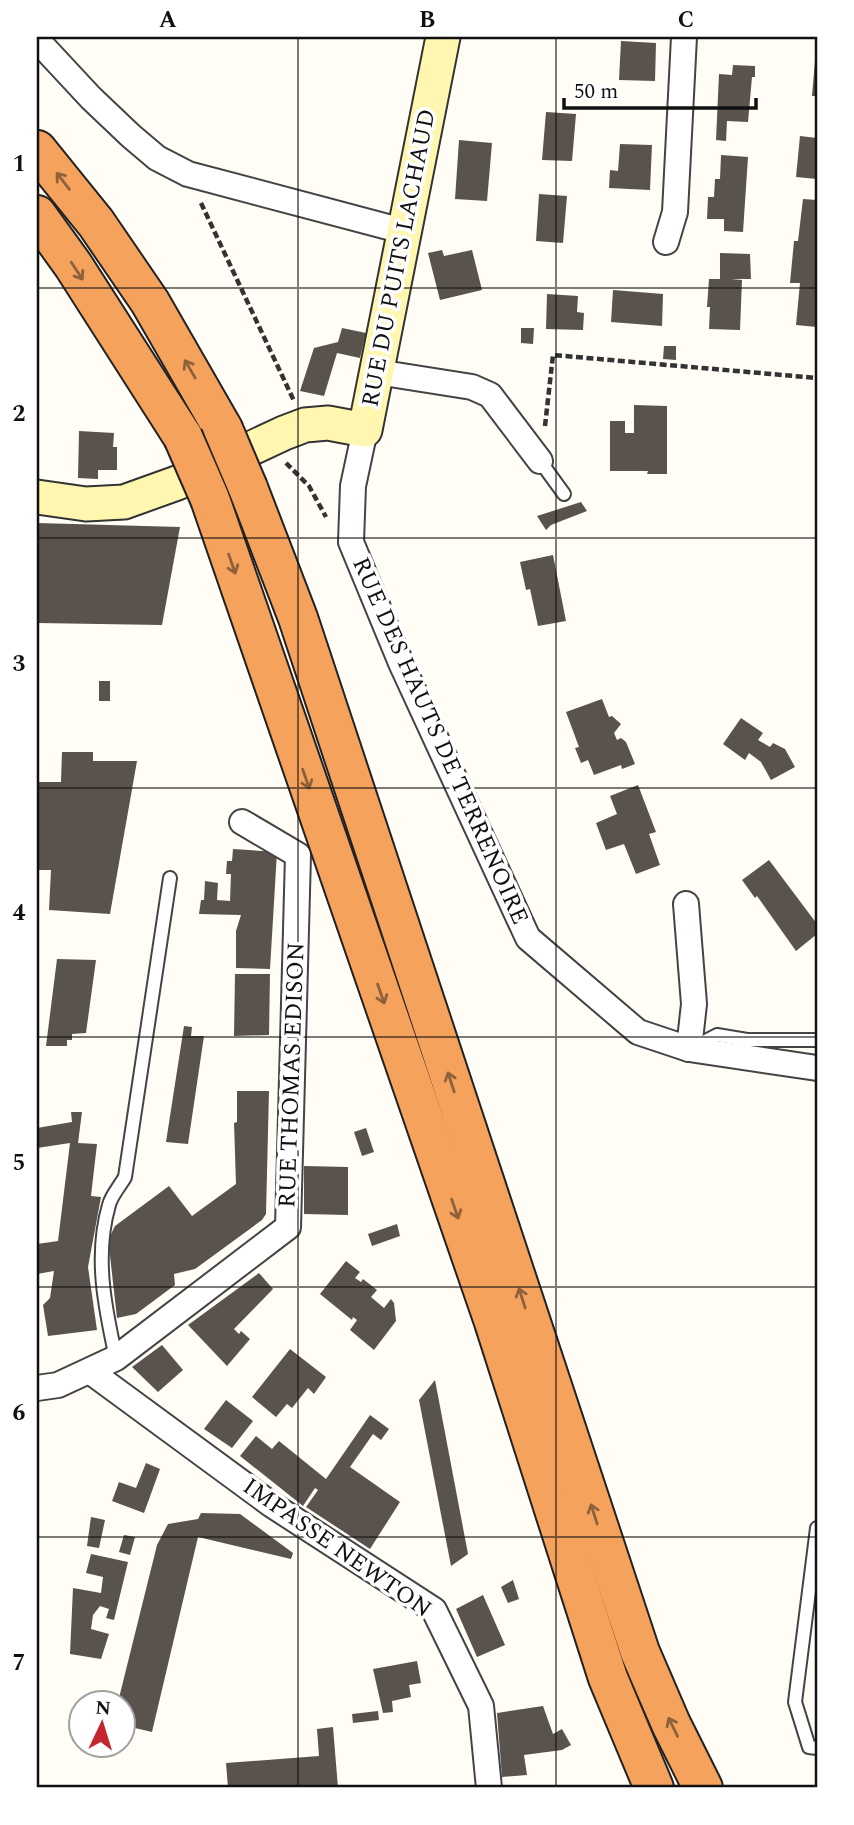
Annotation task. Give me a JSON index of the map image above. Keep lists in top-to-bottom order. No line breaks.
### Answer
{"streets":{"street":["RUE DU PUITS LACHAUD","RUE DES HAUTS DE TERRENOIRE","RUE THOMAS EDISON","IMPASSE NEWTON"]},"crossings":[["RUE DU PUITS LACHAUD","RUE DES HAUTS DE TERRENOIRE"],["RUE THOMAS EDISON","IMPASSE NEWTON"]],"scale_bar":"50 m","north":"top","grid":{"columns":["A","B","C"],"rows":["1","2","3","4","5","6","7"]}}
